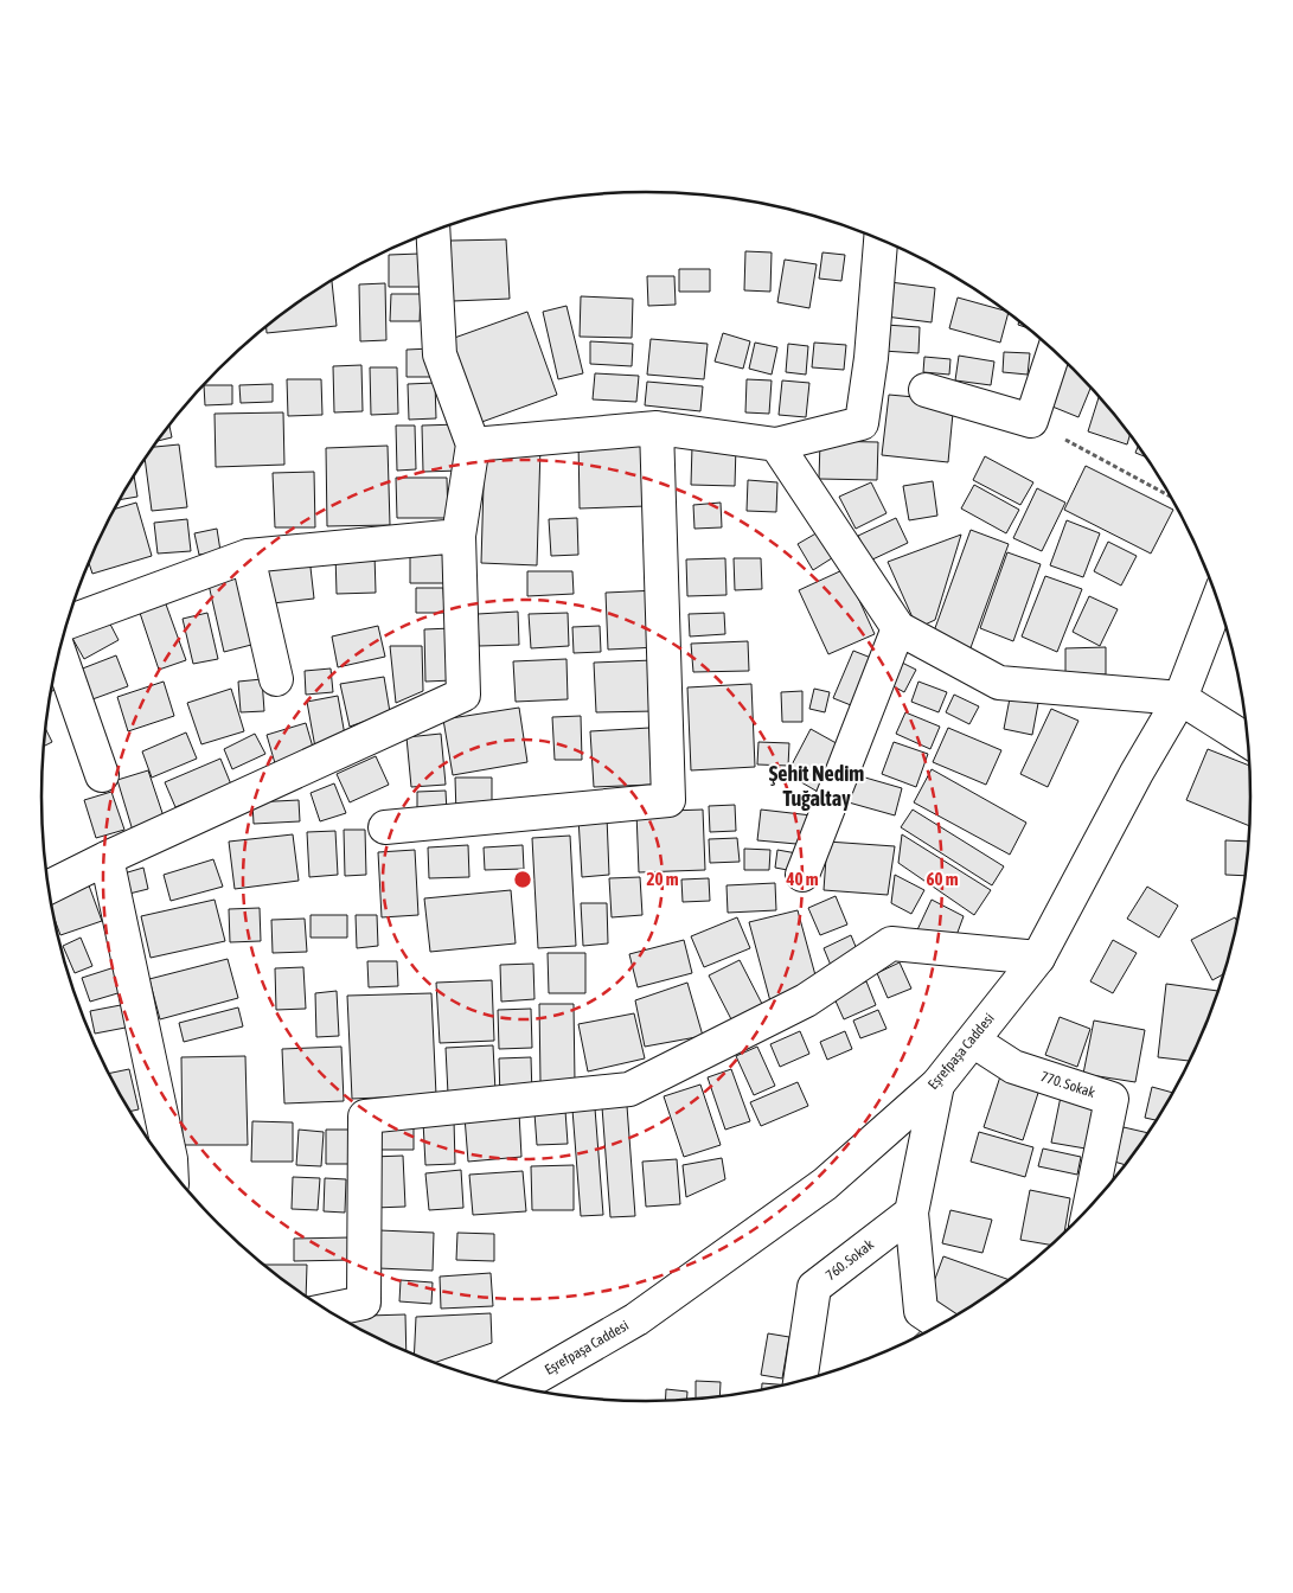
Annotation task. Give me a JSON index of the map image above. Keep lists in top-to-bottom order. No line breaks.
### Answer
{"streets":{"street":["Eşrefpaşa Caddesi","770. Sokak","760. Sokak"]},"crossings":[["Eşrefpaşa Caddesi","770. Sokak"]],"districts":["Şehit Nedim Tuğaltay"],"rings":["20 m","40 m","60 m"]}
